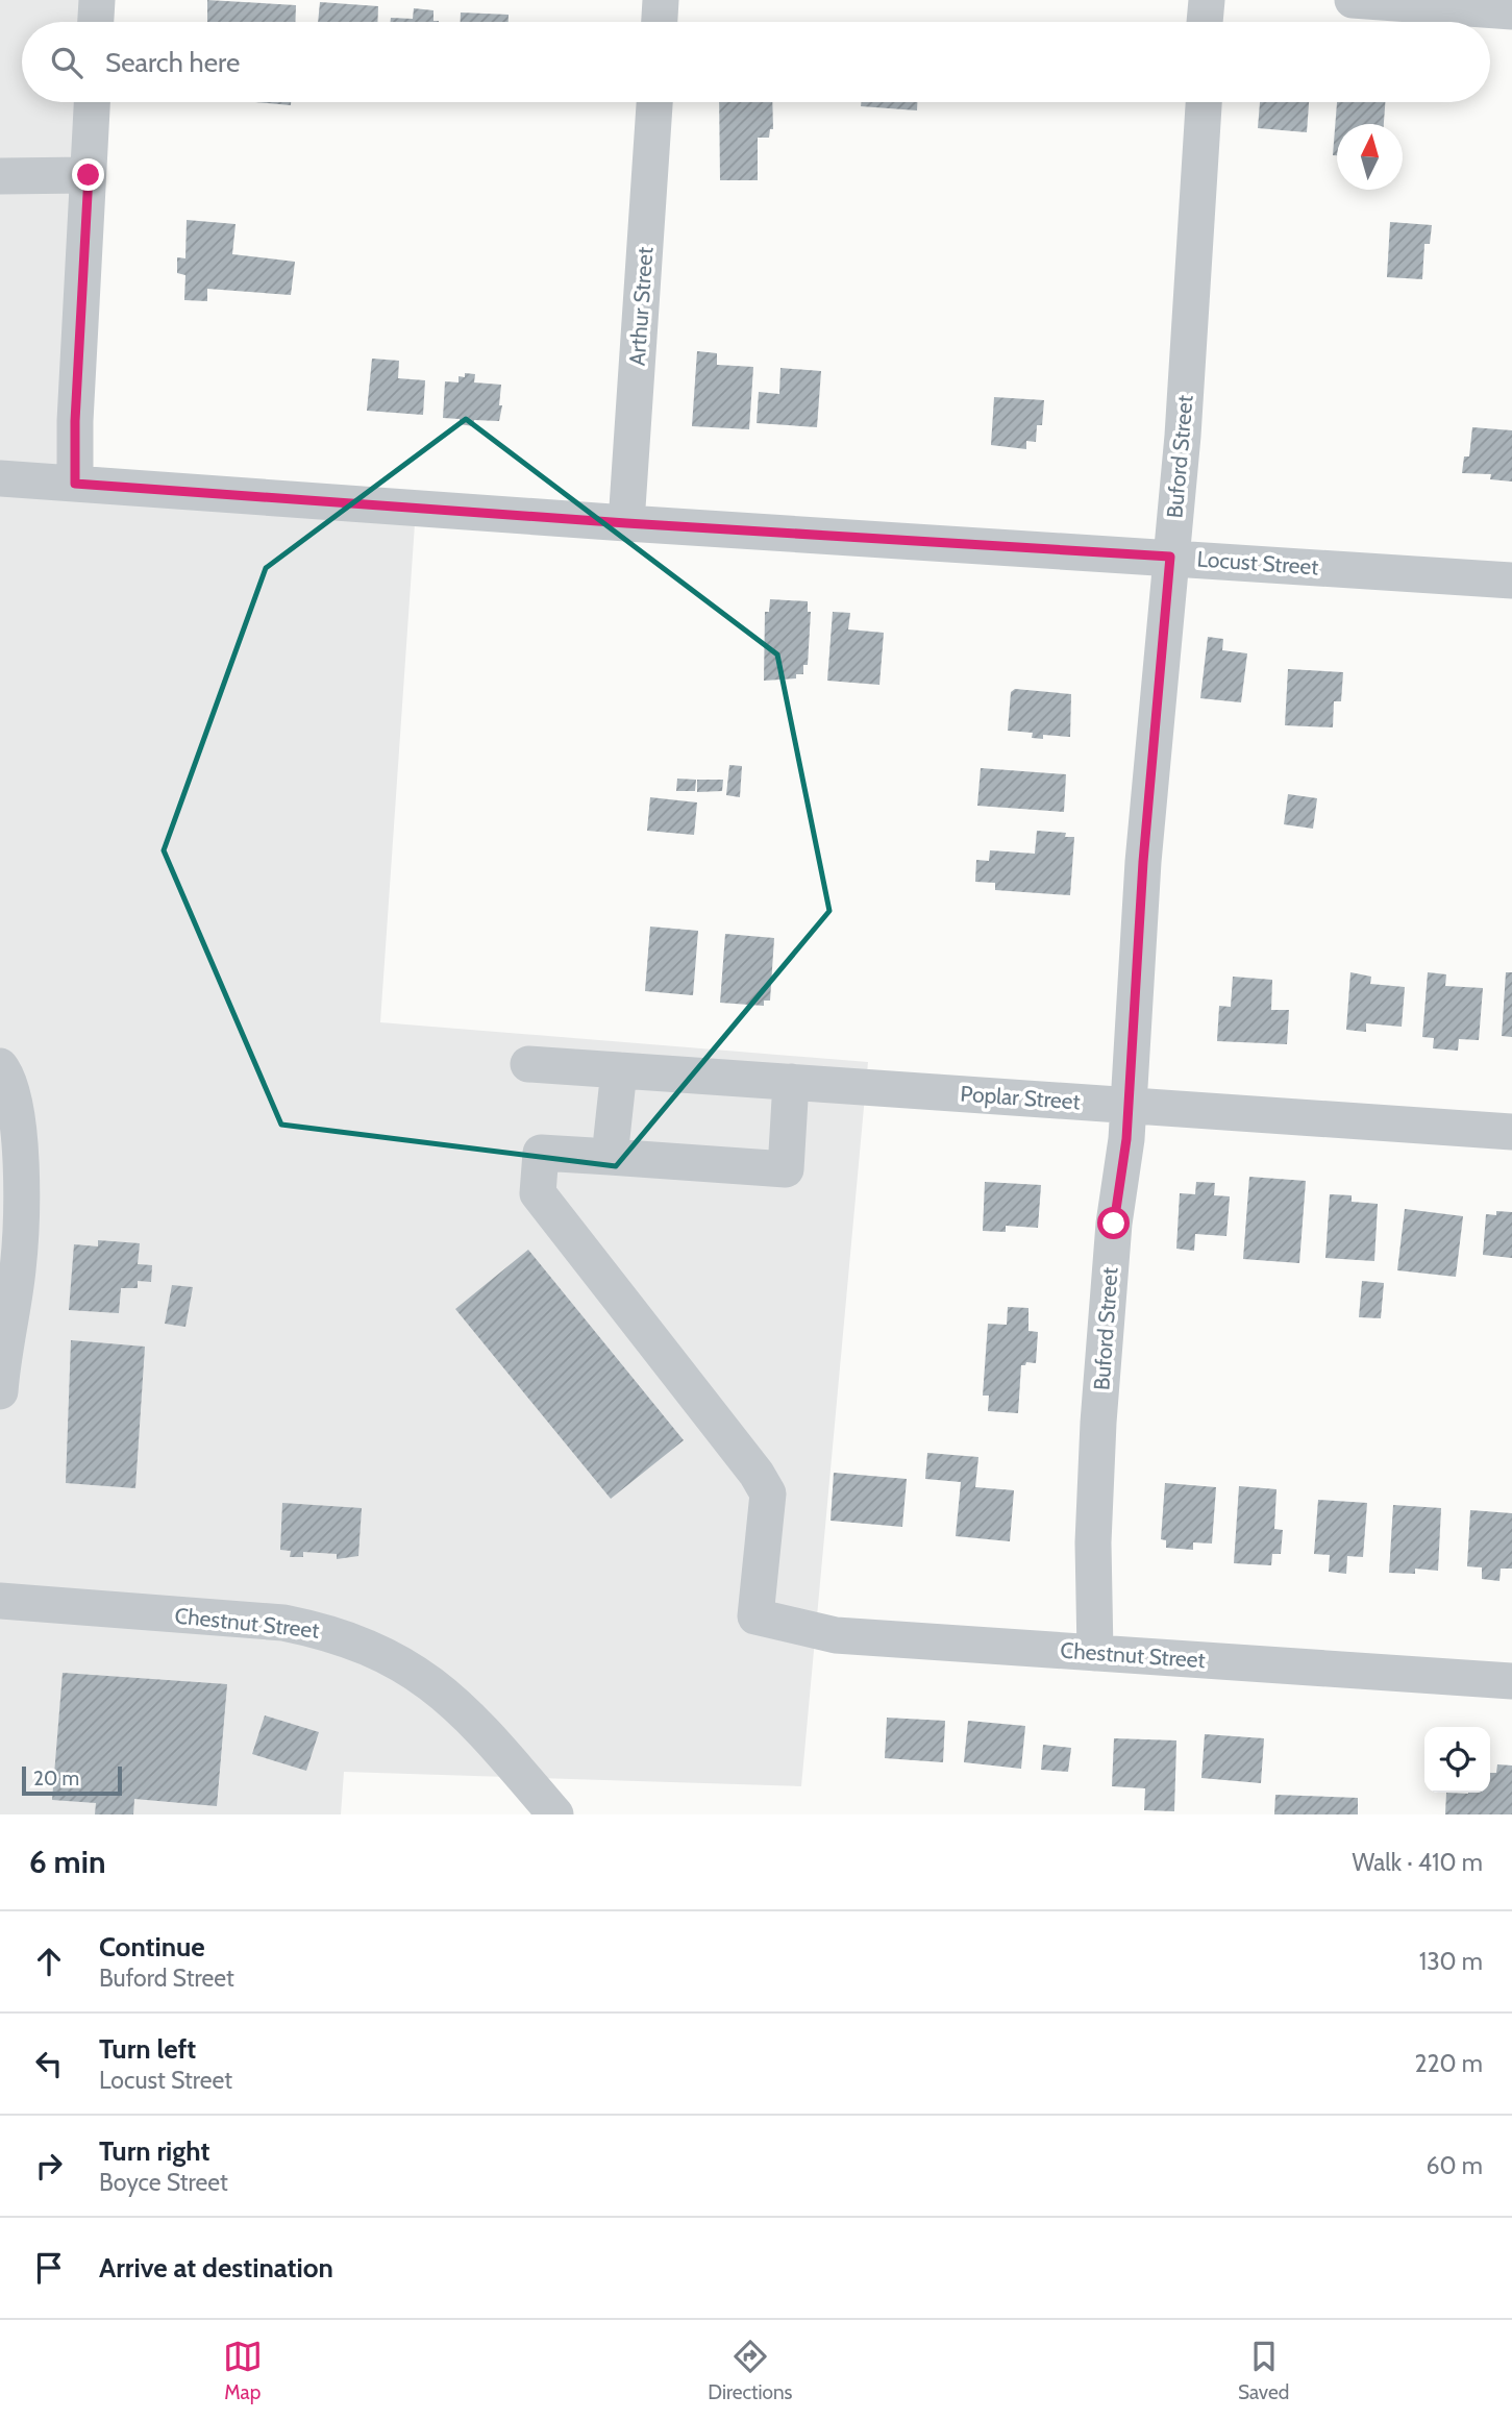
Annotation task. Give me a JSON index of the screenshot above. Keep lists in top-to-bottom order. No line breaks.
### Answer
{"streets":{"street":["Arthur Street","Buford Street","Locust Street","Poplar Street","Chestnut Street"]},"crossings":[["Arthur Street","Locust Street"],["Buford Street","Locust Street"],["Buford Street","Poplar Street"],["Buford Street","Chestnut Street"]],"scale_bar":"20 m","north":"top","page":{"search":"Search here","scale":"20 m","heading":["6 min","Walk · 410 m"],"list":[["Continue","Buford Street","130 m"],["Turn left","Locust Street","220 m"],["Turn right","Boyce Street","60 m"],"Arrive at destination"],"nav":["Map","Directions","Saved"]}}
